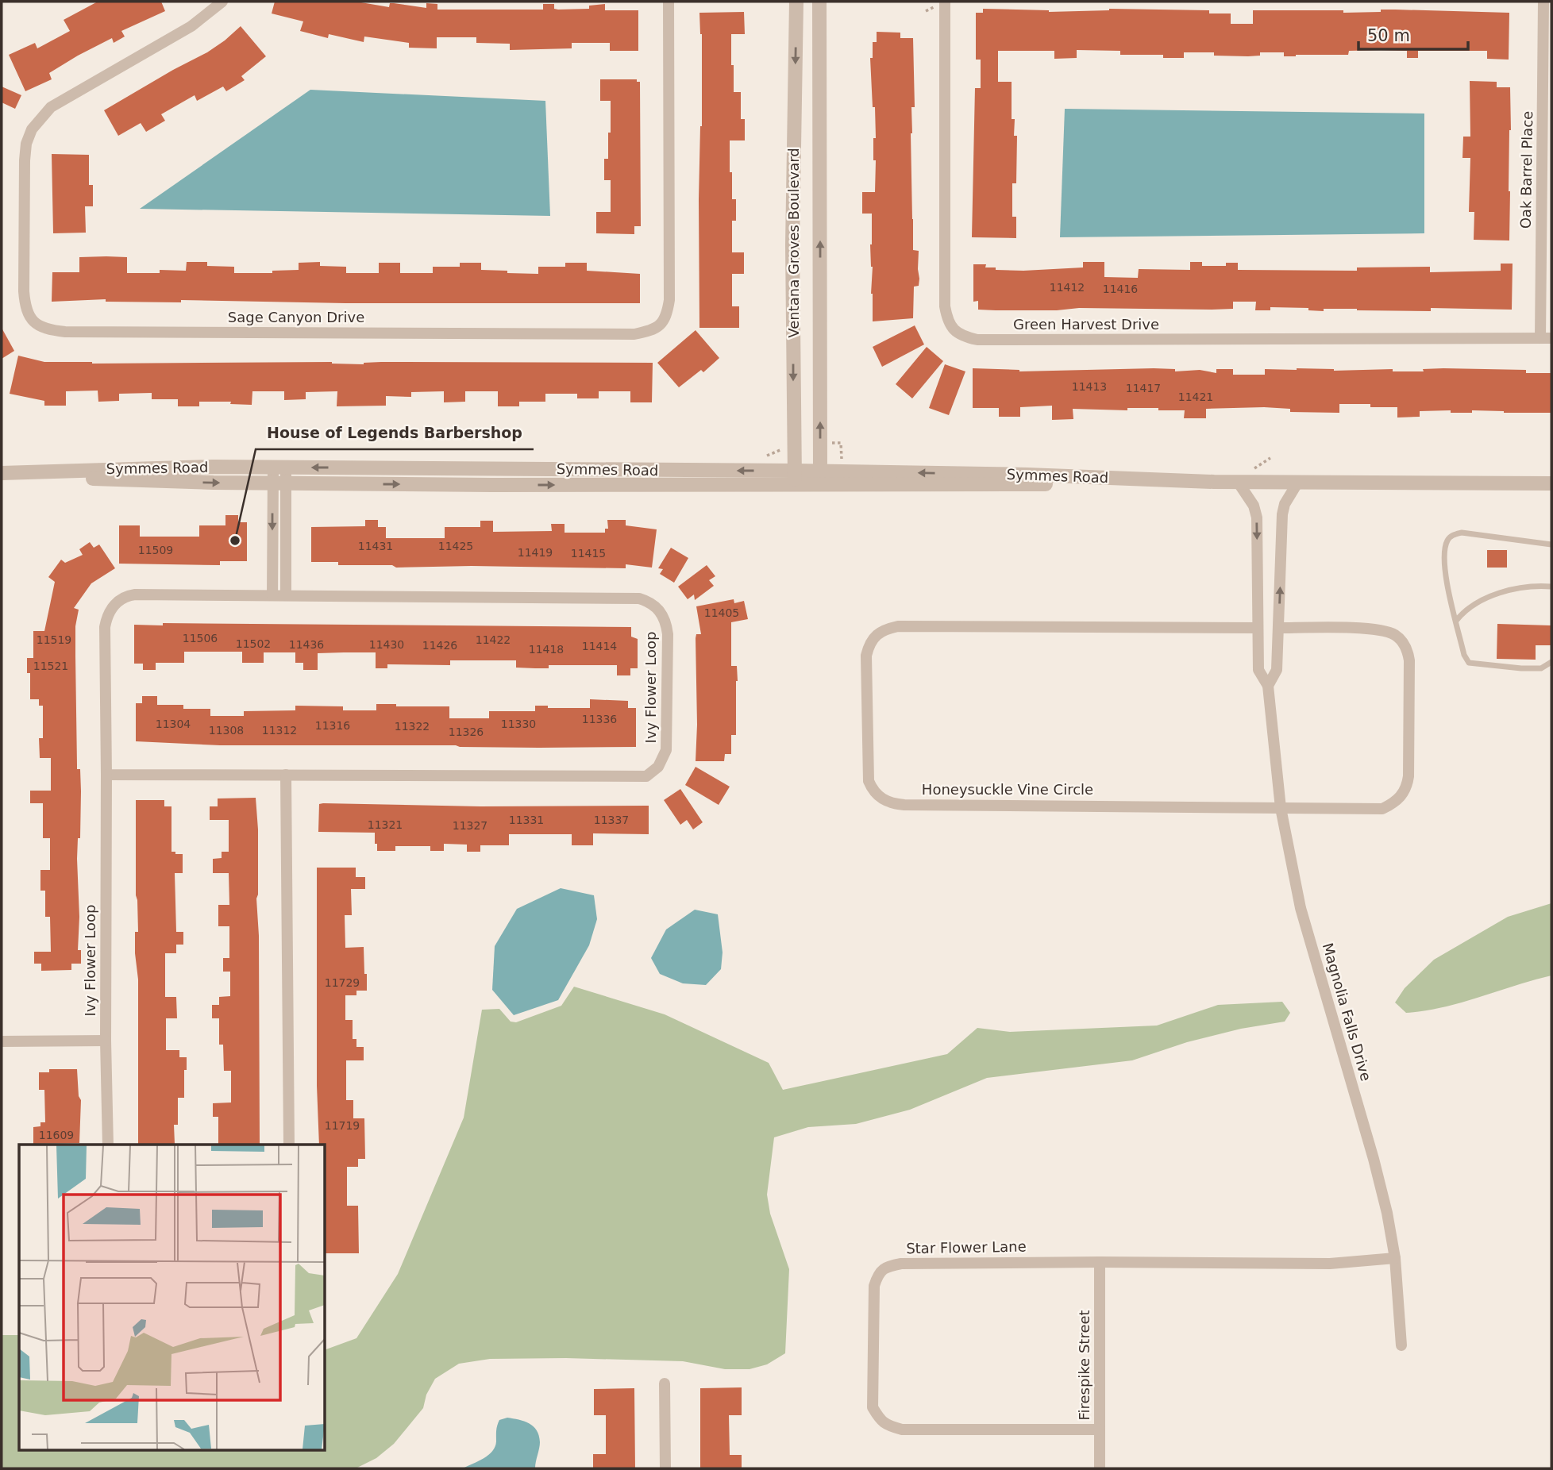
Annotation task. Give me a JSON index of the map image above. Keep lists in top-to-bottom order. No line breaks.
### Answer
{"streets":{"street":["Oak Barrel Place","Ventana Groves Boulevard","Sage Canyon Drive","Green Harvest Drive","Symmes Road","Ivy Flower Loop","Honeysuckle Vine Circle","Magnolia Falls Drive","Star Flower Lane","Firespike Street"]},"crossings":[["Oak Barrel Place","Green Harvest Drive"],["Ventana Groves Boulevard","Symmes Road"],["Symmes Road","Magnolia Falls Drive"],["Honeysuckle Vine Circle","Magnolia Falls Drive"],["Magnolia Falls Drive","Star Flower Lane"],["Star Flower Lane","Firespike Street"]],"places":["House of Legends Barbershop"],"house_numbers":["11412","11416","11413","11417","11421","11431","11425","11509","11419","11415","11405","11506","11519","11422","11502","11436","11430","11426","11414","11418","11521","11336","11304","11330","11316","11322","11308","11312","11326","11331","11337","11321","11327","11729","11719","11609"],"scale_bar":"50 m"}
